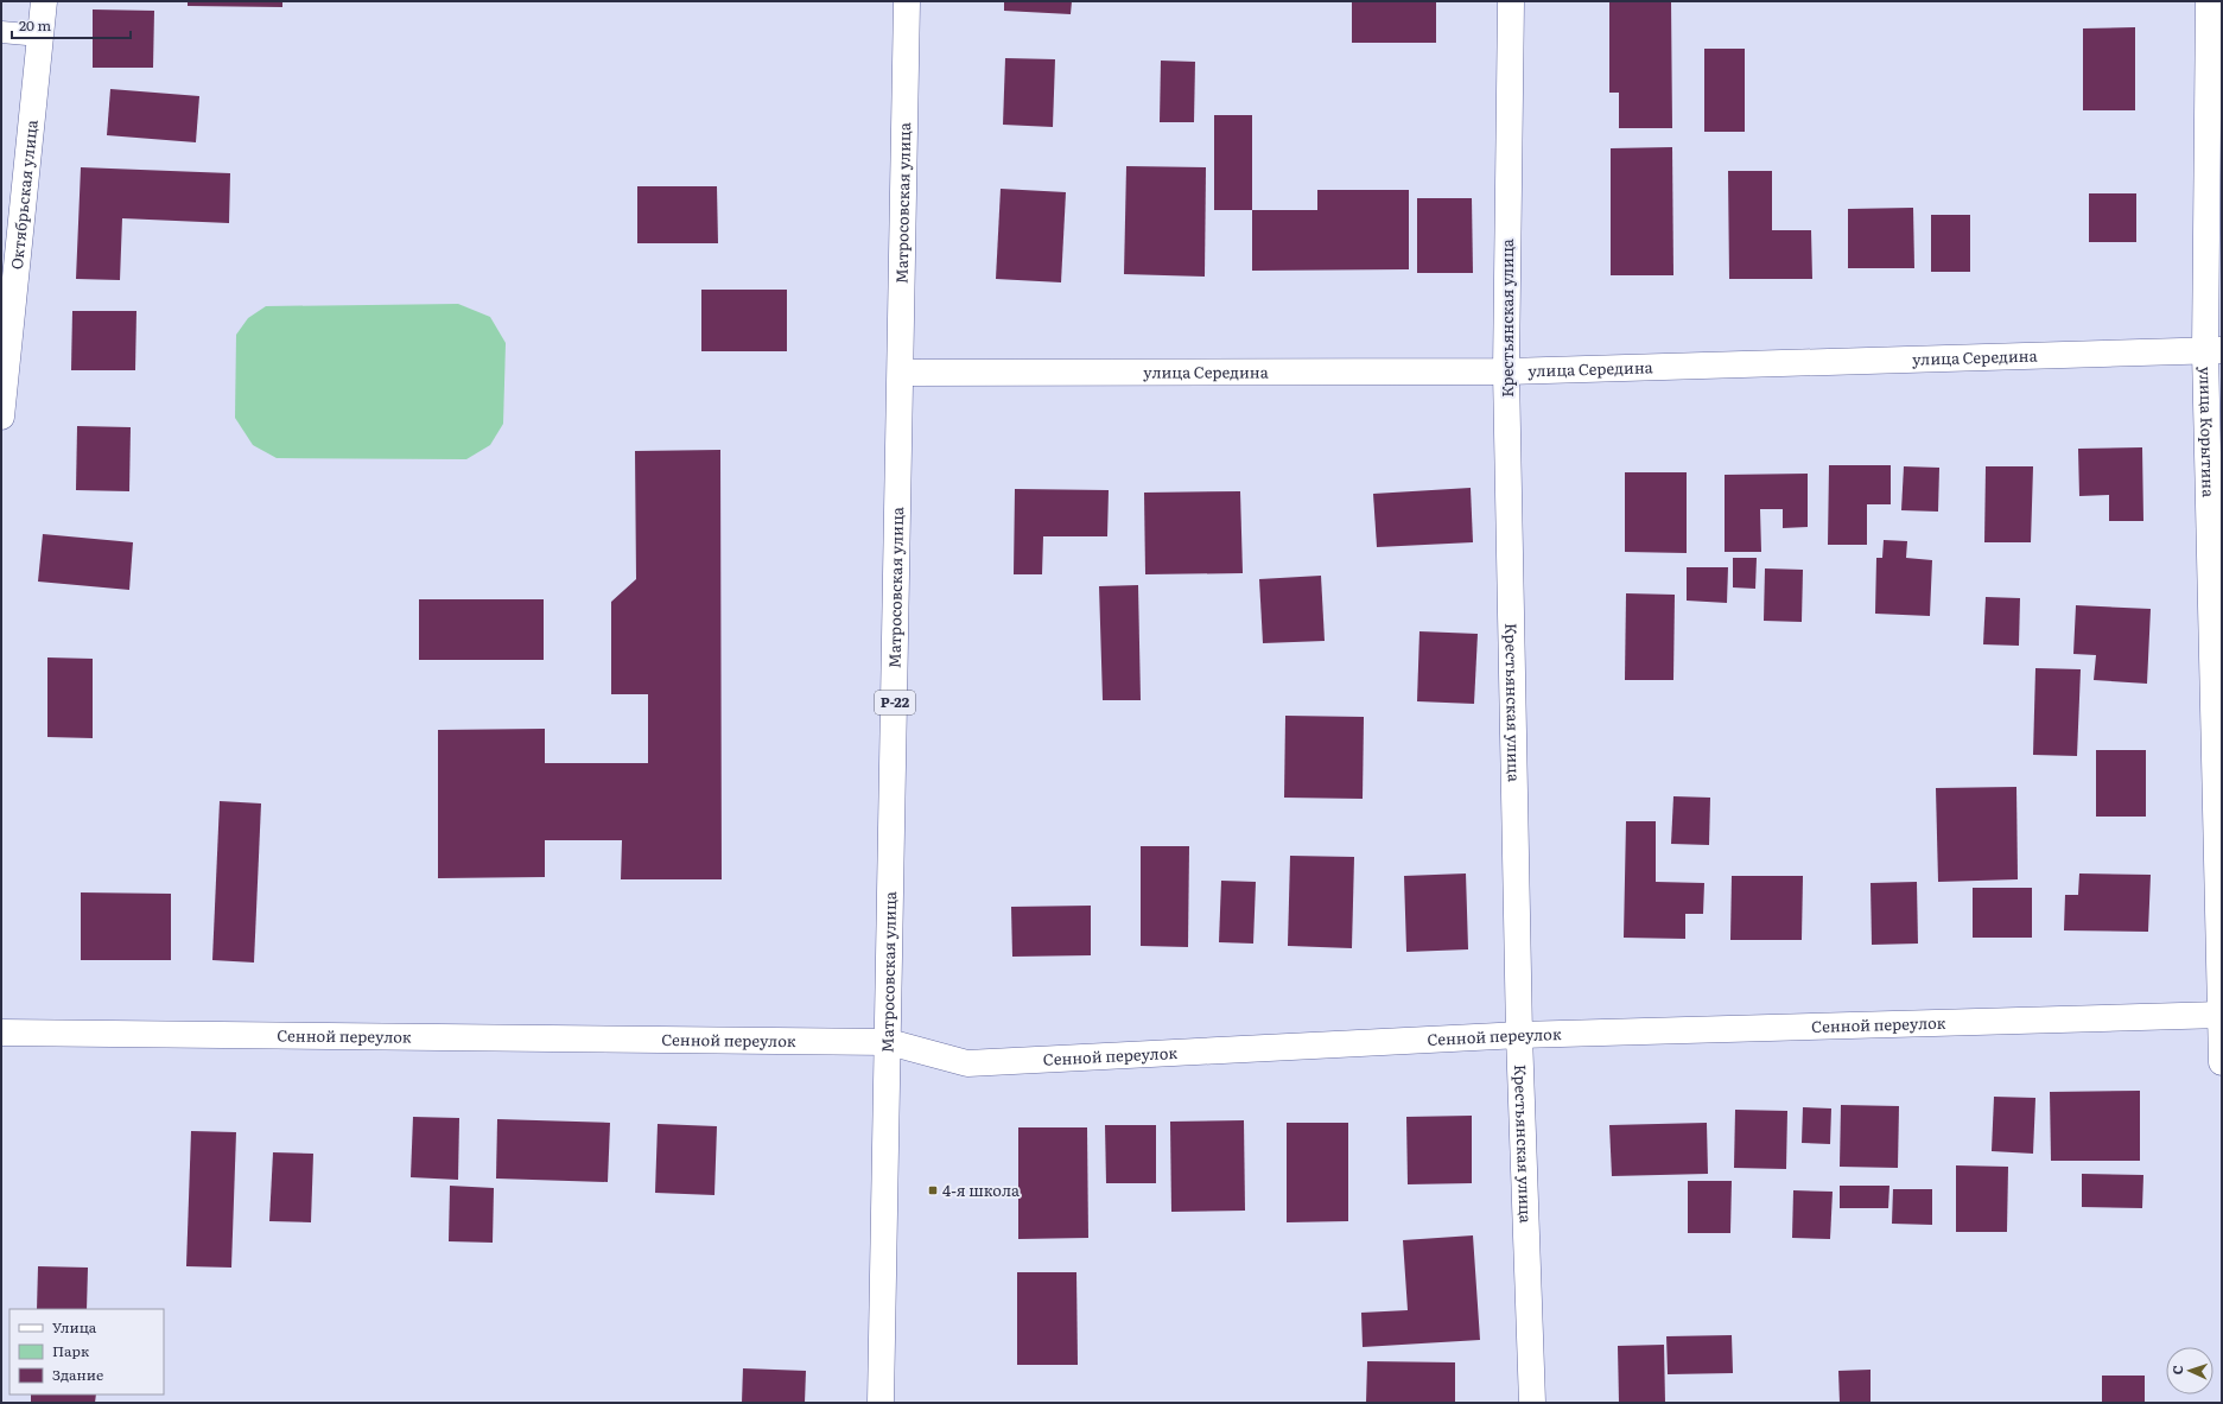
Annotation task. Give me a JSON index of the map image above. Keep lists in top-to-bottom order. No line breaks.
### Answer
{"streets":{"main road":["Октябрьская улица","Матросовская улица","Крестьянская улица","улица Середина","улица Корытина","Р-22","Сенной переулок"]},"crossings":[["Матросовская улица","улица Середина"],["Матросовская улица","Сенной переулок"],["Крестьянская улица","улица Середина"],["Крестьянская улица","Сенной переулок"],["улица Середина","улица Корытина"],["улица Корытина","Сенной переулок"]],"places":{"transit":["4-я школа"]},"legend":["Улица","Парк","Здание"],"scale_bar":"20 m","north":"left"}
